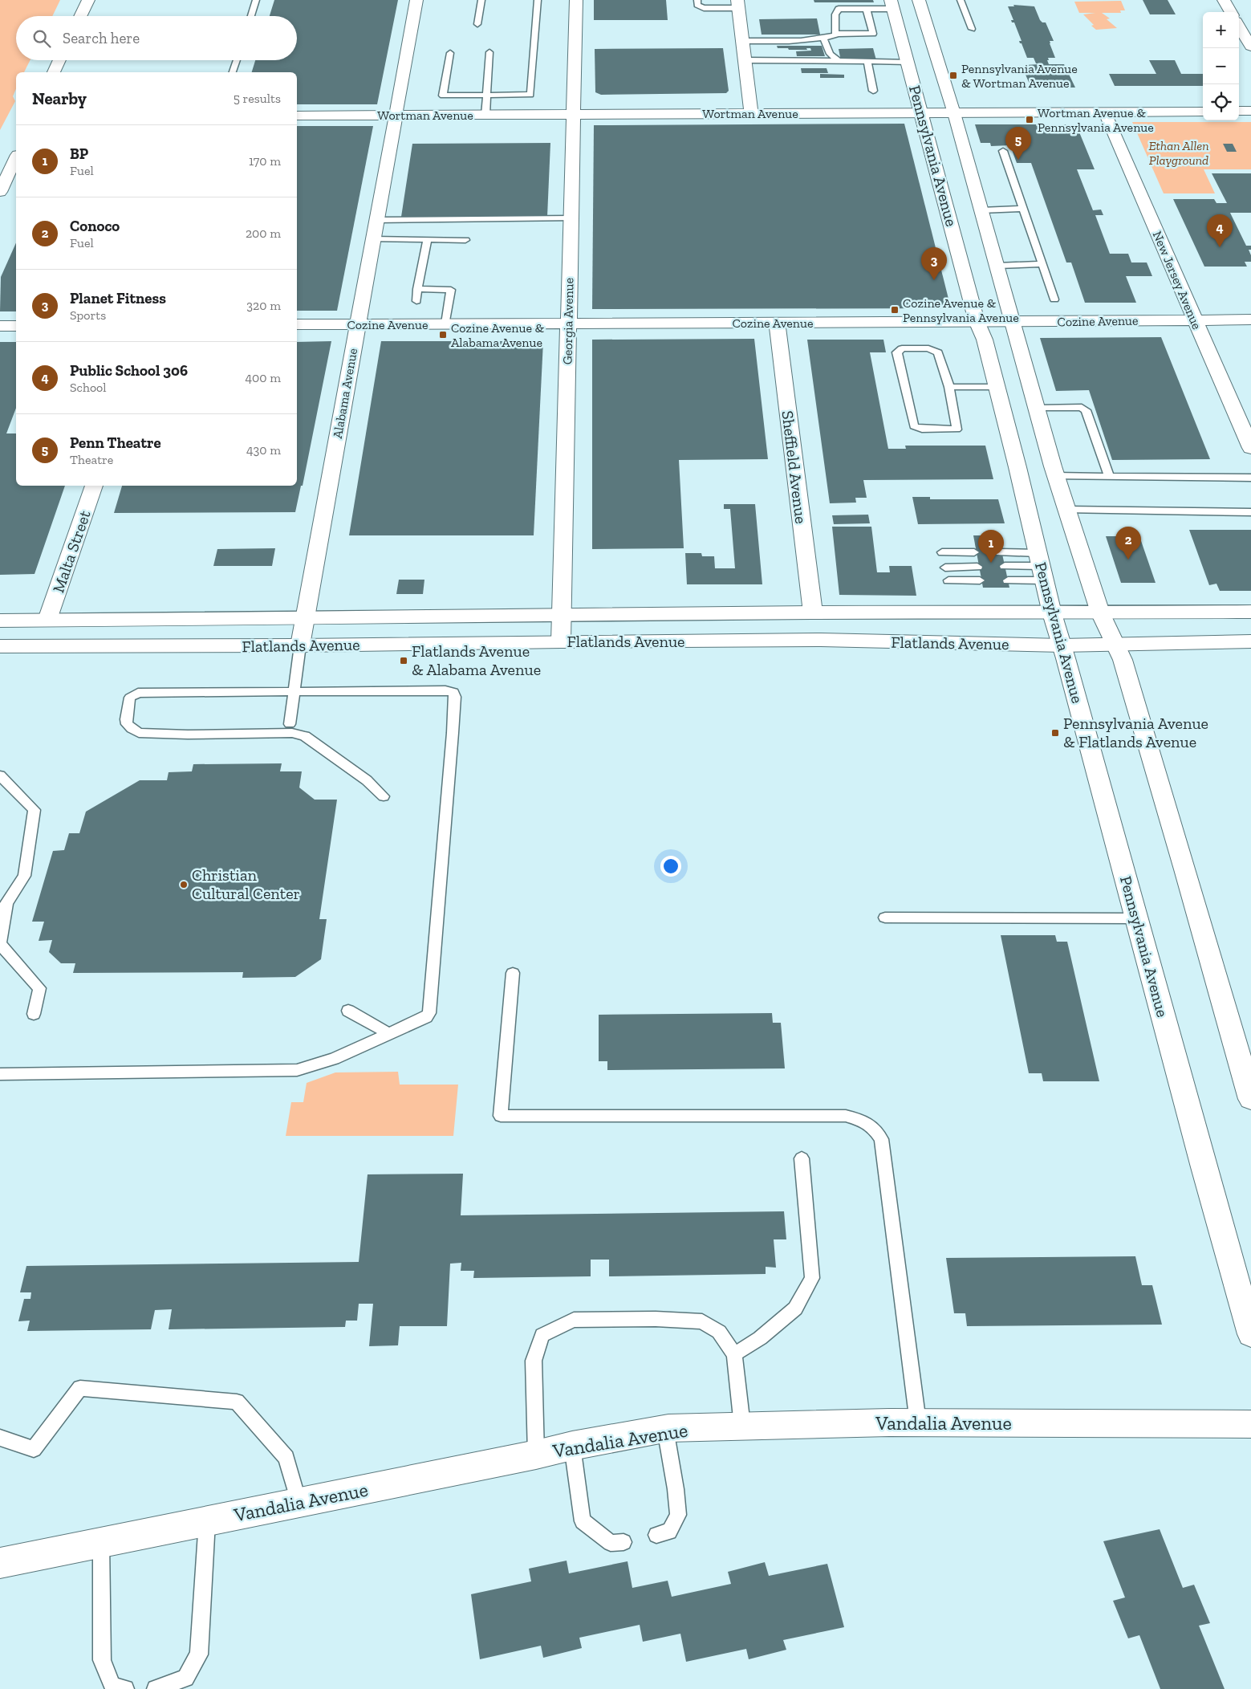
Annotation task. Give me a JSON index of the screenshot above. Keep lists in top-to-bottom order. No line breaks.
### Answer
{"streets":{"street":["Wortman Avenue","Pennsylvania Avenue","New Jersey Avenue","Georgia Avenue","Cozine Avenue","Alabama Avenue","Sheffield Avenue","Malta Street","Flatlands Avenue","Vandalia Avenue"]},"crossings":[["Wortman Avenue","Pennsylvania Avenue"],["Wortman Avenue","New Jersey Avenue"],["Wortman Avenue","Georgia Avenue"],["Wortman Avenue","Alabama Avenue"],["Pennsylvania Avenue","Cozine Avenue"],["Pennsylvania Avenue","Flatlands Avenue"],["New Jersey Avenue","Cozine Avenue"],["Georgia Avenue","Cozine Avenue"],["Georgia Avenue","Flatlands Avenue"],["Cozine Avenue","Alabama Avenue"],["Cozine Avenue","Sheffield Avenue"],["Alabama Avenue","Flatlands Avenue"],["Sheffield Avenue","Flatlands Avenue"],["Malta Street","Flatlands Avenue"]],"parks":["Ethan Allen Playground"],"places":{"transit":["Pennsylvania Avenue & Wortman Avenue","Wortman Avenue & Pennsylvania Avenue","Cozine Avenue & Pennsylvania Avenue","Cozine Avenue & Alabama Avenue","Flatlands Avenue & Alabama Avenue","Pennsylvania Avenue & Flatlands Avenue"],"other":["Christian Cultural Center"]},"page":{"map_buttons":["+","−"],"search":"Search here","heading":["Nearby","5 results"],"list":[{"mark":"1","name":"BP","note":"Fuel","value":"170 m"},{"mark":"2","name":"Conoco","note":"Fuel","value":"200 m"},{"mark":"3","name":"Planet Fitness","note":"Sports","value":"320 m"},{"mark":"4","name":"Public School 306","note":"School","value":"400 m"},{"mark":"5","name":"Penn Theatre","note":"Theatre","value":"430 m"}],"pins":["5","4","3","2","1"]}}
